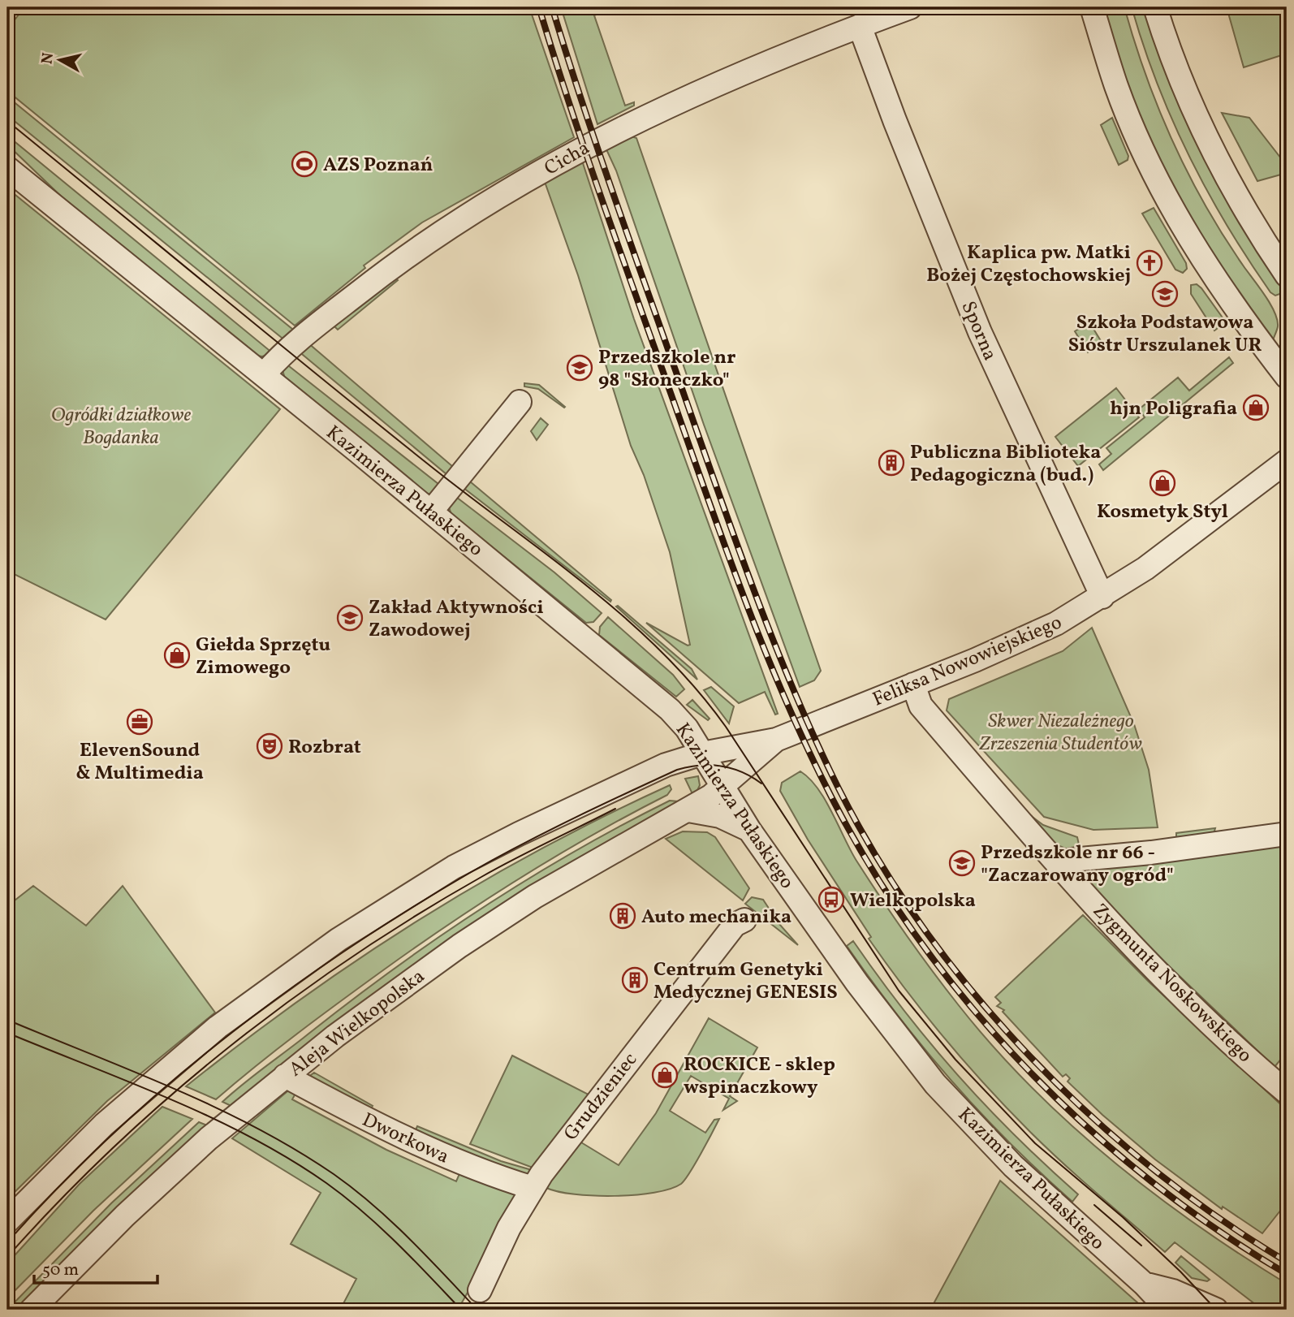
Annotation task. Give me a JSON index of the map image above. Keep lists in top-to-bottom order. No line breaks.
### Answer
{"streets":{"street":["Cicha","Sporna","Kazimierza Pułaskiego","Feliksa Nowowiejskiego","Zygmunta Noskowskiego","Aleja Wielkopolska","Grudzieniec","Dworkowa"]},"crossings":[["Cicha","Sporna"],["Cicha","Kazimierza Pułaskiego"],["Sporna","Feliksa Nowowiejskiego"],["Kazimierza Pułaskiego","Feliksa Nowowiejskiego"],["Kazimierza Pułaskiego","Aleja Wielkopolska"],["Feliksa Nowowiejskiego","Zygmunta Noskowskiego"],["Feliksa Nowowiejskiego","Aleja Wielkopolska"],["Aleja Wielkopolska","Dworkowa"],["Grudzieniec","Dworkowa"]],"parks":["Ogródki działkowe Bogdanka","Skwer Niezależnego Zrzeszenia Studentów"],"places":{"sports":["AZS Poznań"],"church":["Kaplica pw. Matki Bożej Częstochowskiej"],"school or university":["Szkoła Podstawowa Sióstr Urszulanek UR","Przedszkole nr 98 \"Słoneczko\"","Zakład Aktywności Zawodowej","Przedszkole nr 66 - \"Zaczarowany ogród\""],"shop":["hjn Poligrafia","Kosmetyk Styl","Giełda Sprzętu Zimowego","ROCKICE - sklep wspinaczkowy"],"building":["Publiczna Biblioteka Pedagogiczna (bud.)","Auto mechanika","Centrum Genetyki Medycznej GENESIS"],"office":["ElevenSound & Multimedia"],"theatre":["Rozbrat"],"bus stop":["Wielkopolska"]},"scale_bar":"50 m","north":"left"}
